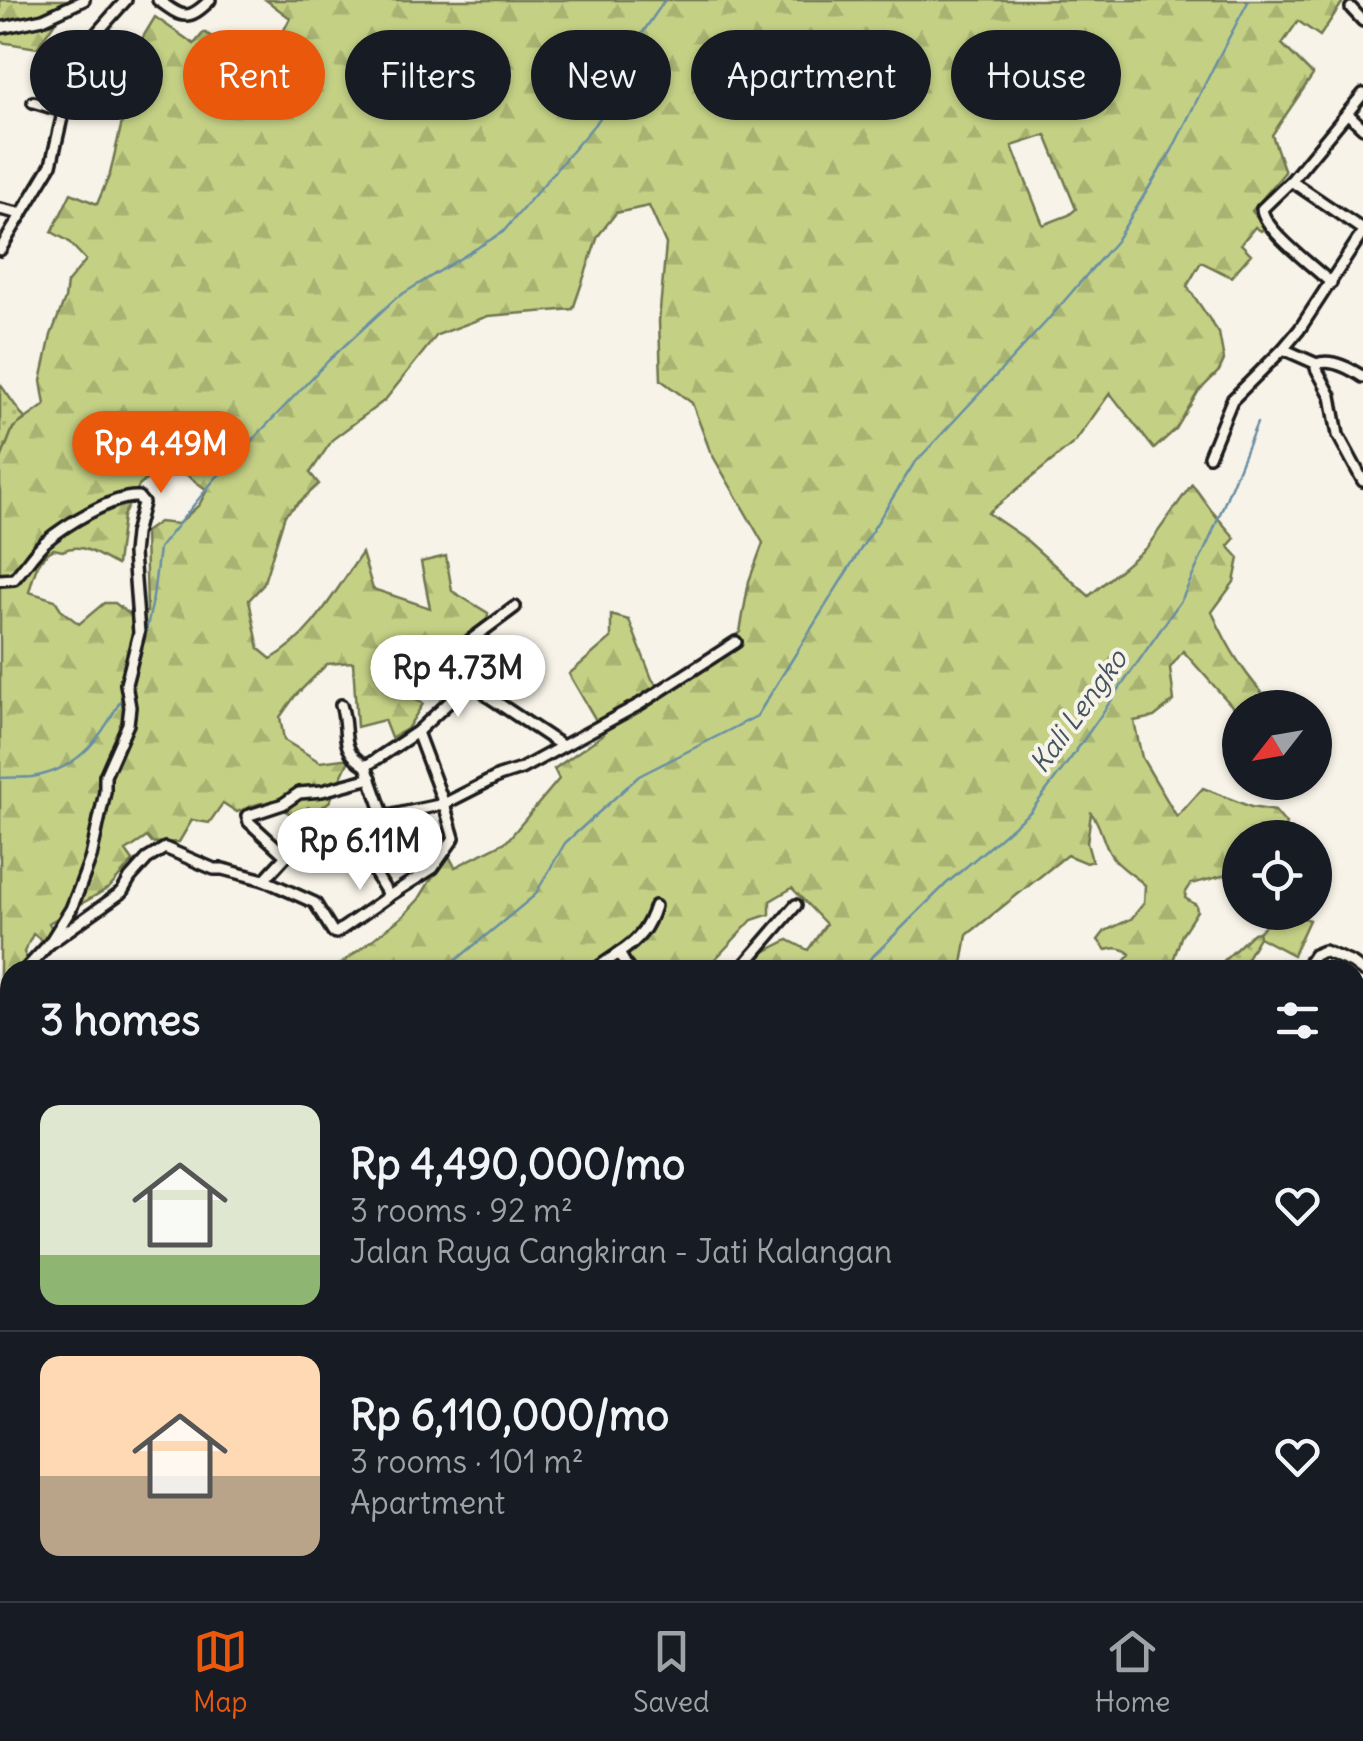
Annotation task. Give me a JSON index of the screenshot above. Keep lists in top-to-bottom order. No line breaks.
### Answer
{"water":["Kali Lengko"],"north":"bottom left","page":{"chip":["Buy","Rent","Filters","New","Apartment","House"],"price":["Rp 4.49M","Rp 4.73M","Rp 6.11M"],"heading":"3 homes","list":[{"name":"Rp 4,490,000/mo","note":"3 rooms · 92 m² · Jalan Raya Cangkiran - Jati Kalangan"},{"name":"Rp 6,110,000/mo","note":"3 rooms · 101 m² · Apartment"}],"tabs":["Map","Saved","Home"]}}
